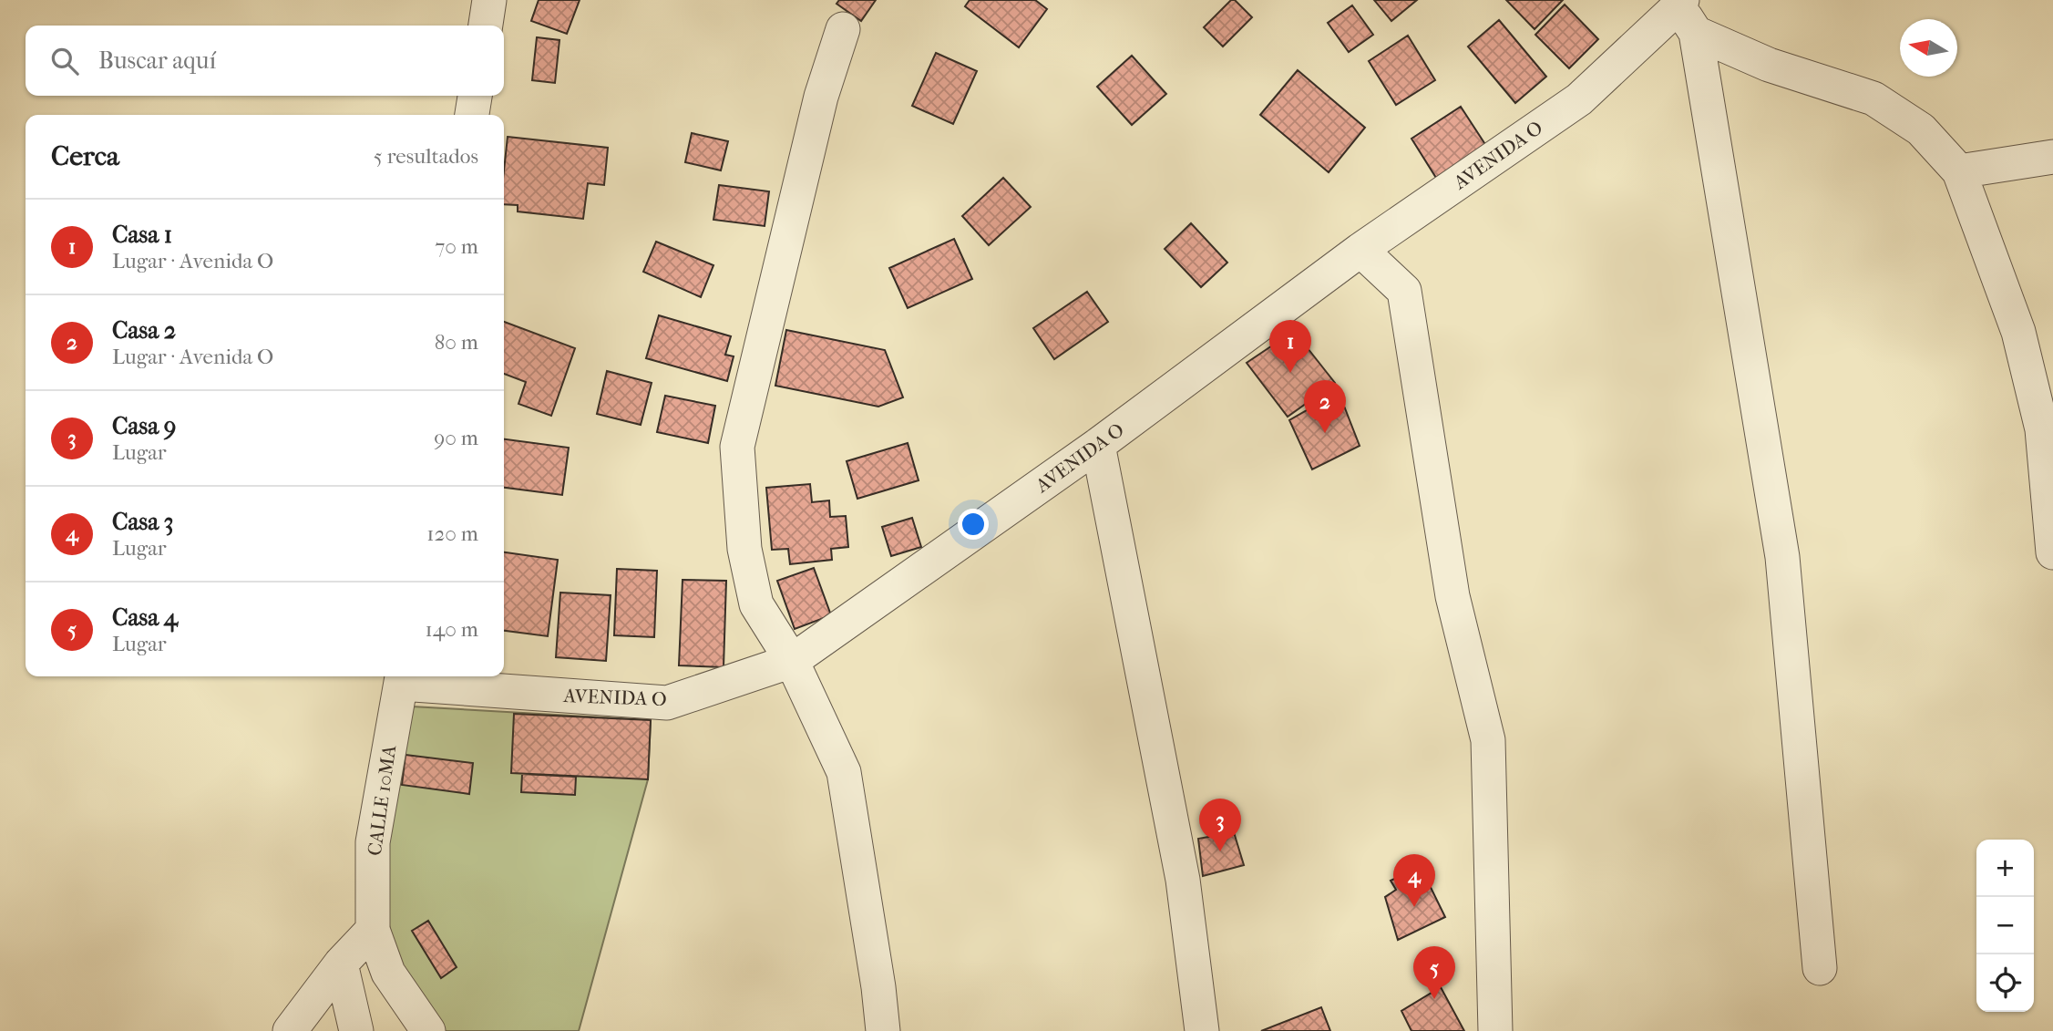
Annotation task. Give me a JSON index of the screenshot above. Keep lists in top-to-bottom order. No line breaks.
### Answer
{"streets":{"street":["AVENIDA O","CALLE 10MA"]},"crossings":[["AVENIDA O","CALLE 10MA"]],"north":"left","page":{"search":"Buscar aquí","heading":["Cerca","5 resultados"],"list":[{"mark":"1","name":"Casa 1","note":"Lugar · Avenida O","value":"70 m"},{"mark":"2","name":"Casa 2","note":"Lugar · Avenida O","value":"80 m"},{"mark":"3","name":"Casa 9","note":"Lugar","value":"90 m"},{"mark":"4","name":"Casa 3","note":"Lugar","value":"120 m"},{"mark":"5","name":"Casa 4","note":"Lugar","value":"140 m"}],"pins":["1","2","3","4","5"],"map_buttons":["+","−"]}}
